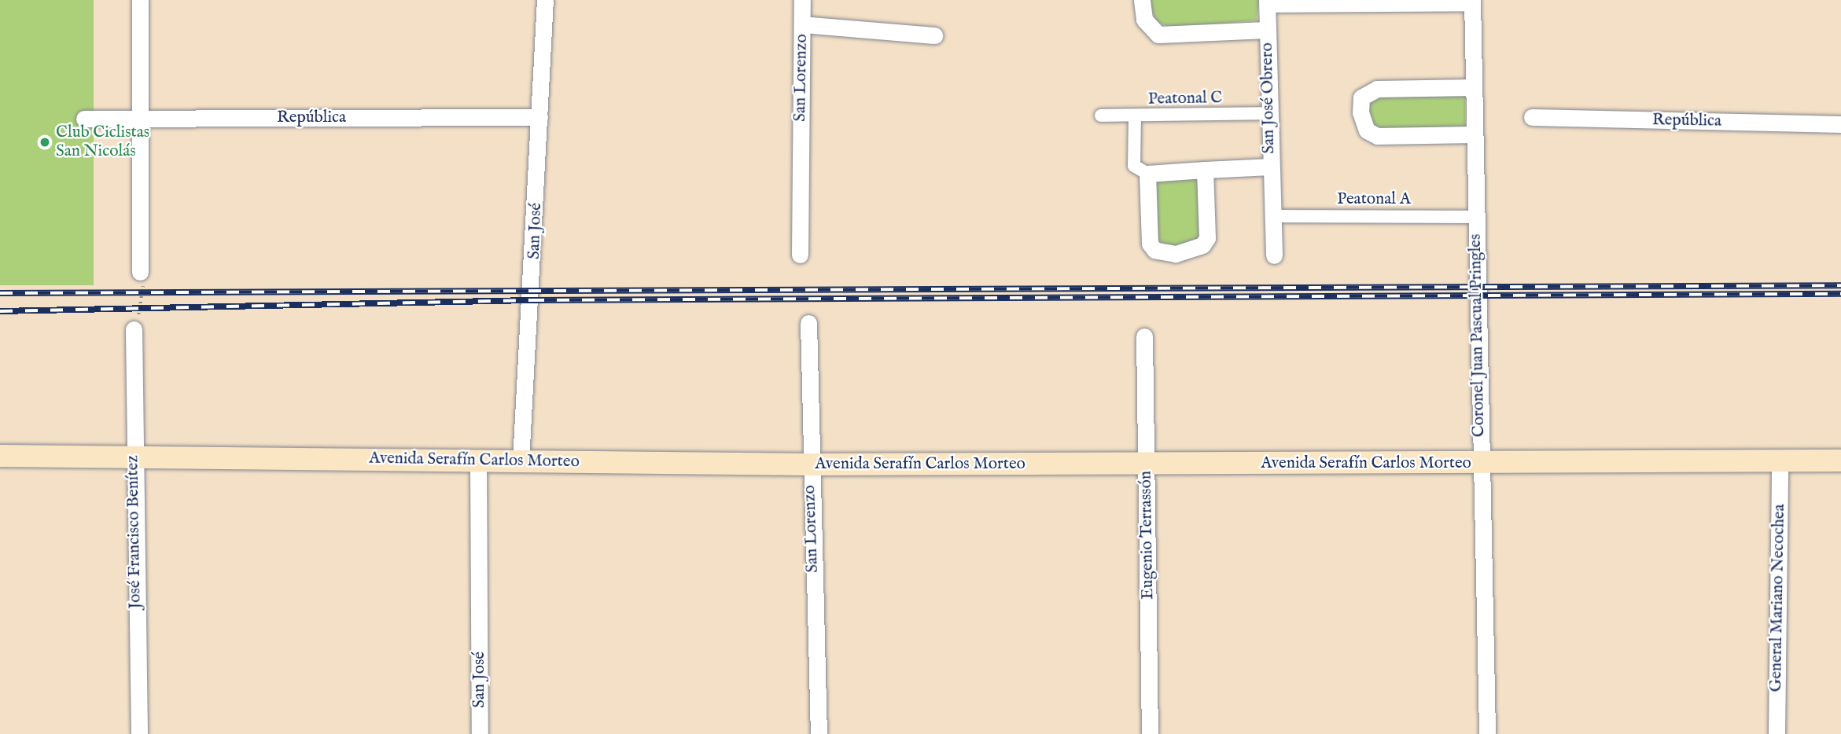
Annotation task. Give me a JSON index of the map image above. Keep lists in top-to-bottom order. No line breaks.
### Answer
{"streets":{"main road":["Avenida Serafín Carlos Morteo"],"street":["San Lorenzo","San José Obrero","Peatonal C","República","Peatonal A","San José","Coronel Juan Pascual Pringles","José Francisco Benítez","Eugenio Terrassón","General Mariano Necochea"]},"crossings":[["San Lorenzo","Avenida Serafín Carlos Morteo"],["San José Obrero","Peatonal C"],["San José Obrero","Peatonal A"],["República","San José"],["Peatonal A","Coronel Juan Pascual Pringles"],["San José","Avenida Serafín Carlos Morteo"],["Coronel Juan Pascual Pringles","Avenida Serafín Carlos Morteo"],["Avenida Serafín Carlos Morteo","José Francisco Benítez"],["Avenida Serafín Carlos Morteo","Eugenio Terrassón"],["Avenida Serafín Carlos Morteo","General Mariano Necochea"]],"places":["Club Ciclistas San Nicolás"]}
